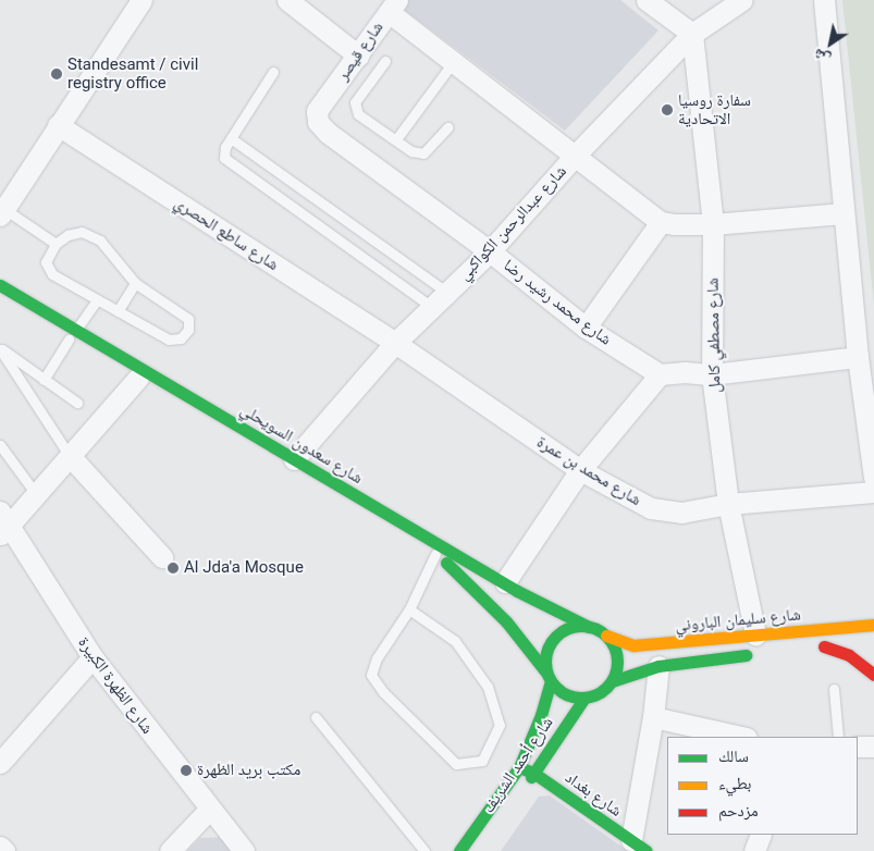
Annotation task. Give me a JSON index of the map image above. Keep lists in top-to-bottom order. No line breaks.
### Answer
{"streets":{"main road":["شارع سعدون السويحلي","شارع سليمان الباروني","شارع أحمد الشريف","شارع بغداد"],"street":["شارع قيصر","شارع عبدالرحمن الكواكبي","شارع ساطع الحصري","شارع محمد رشيد رضا","شارع مصطفي كامل","شارع محمد بن عمرة","شارع الظهرة الكبيرة"]},"crossings":[["شارع قيصر","شارع محمد رشيد رضا"],["شارع عبدالرحمن الكواكبي","شارع ساطع الحصري"],["شارع عبدالرحمن الكواكبي","شارع محمد رشيد رضا"],["شارع عبدالرحمن الكواكبي","شارع مصطفي كامل"],["شارع عبدالرحمن الكواكبي","شارع سعدون السويحلي"],["شارع عبدالرحمن الكواكبي","شارع محمد بن عمرة"],["شارع ساطع الحصري","شارع محمد بن عمرة"],["شارع مصطفي كامل","شارع محمد بن عمرة"],["شارع مصطفي كامل","شارع سليمان الباروني"],["شارع سعدون السويحلي","شارع سليمان الباروني"],["شارع سعدون السويحلي","شارع أحمد الشريف"],["شارع سليمان الباروني","شارع أحمد الشريف"],["شارع أحمد الشريف","شارع بغداد"]],"places":["Standesamt / civil registry office","سفارة روسيا الاتحادية","Al Jda'a Mosque","مكتب بريد الظهرة"],"legend":["سالك","بطيء","مزدحم"],"north":"bottom left"}
